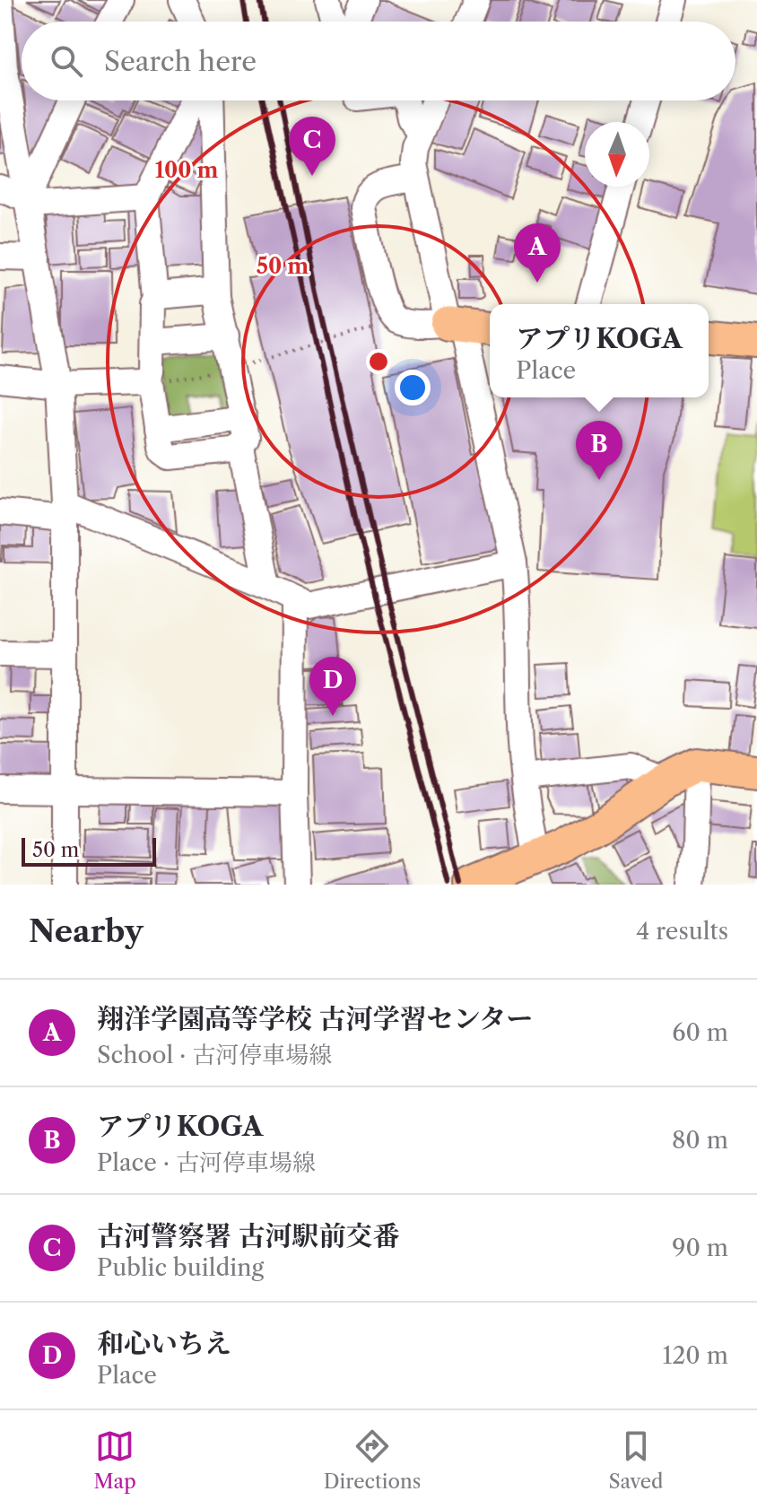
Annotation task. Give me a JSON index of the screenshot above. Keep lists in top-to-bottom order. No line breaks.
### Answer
{"scale_bar":"50 m","north":"bottom","page":{"search":"Search here","pins":["C","A","B","D"],"popup":["アプリKOGA","Place"],"scale":"50 m","heading":["Nearby","4 results"],"list":[{"mark":"A","name":"翔洋学園高等学校 古河学習センター","note":"School · 古河停車場線","value":"60 m"},{"mark":"B","name":"アプリKOGA","note":"Place · 古河停車場線","value":"80 m"},{"mark":"C","name":"古河警察署 古河駅前交番","note":"Public building","value":"90 m"},{"mark":"D","name":"和心いちえ","note":"Place","value":"120 m"}],"nav":["Map","Directions","Saved"]},"rings":["100 m","50 m"]}
